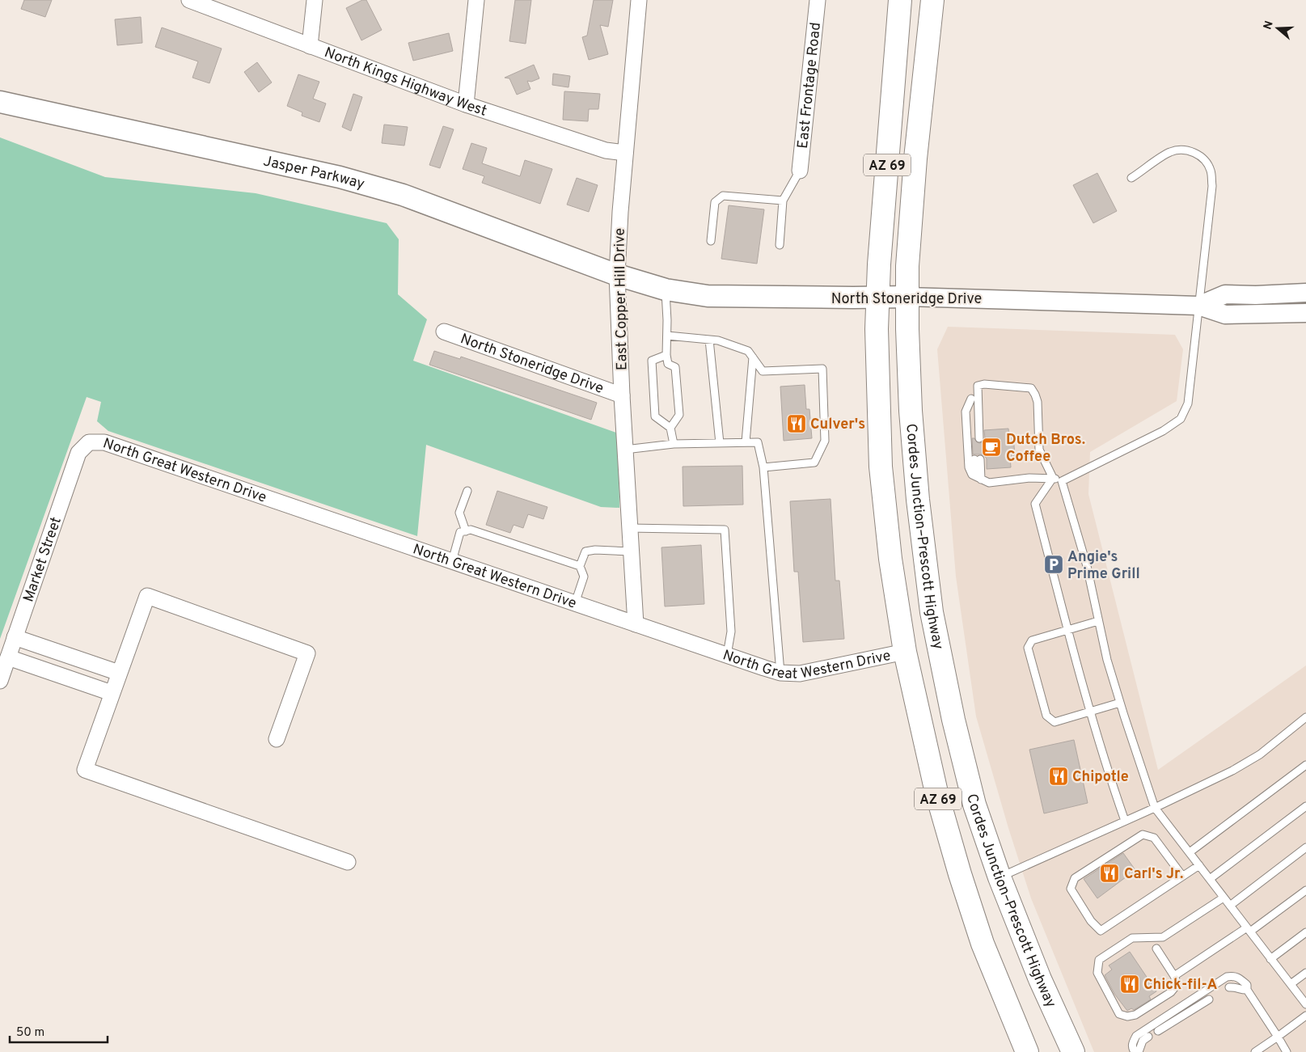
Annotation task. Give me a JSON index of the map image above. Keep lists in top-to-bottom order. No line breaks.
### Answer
{"streets":{"main road":["AZ 69","Jasper Parkway","North Stoneridge Drive","Cordes Junction–Prescott Highway"],"street":["North Kings Highway West","East Frontage Road","East Copper Hill Drive","North Great Western Drive","Market Street"]},"crossings":[["North Kings Highway West","East Copper Hill Drive"],["AZ 69","North Stoneridge Drive"],["AZ 69","North Great Western Drive"],["Jasper Parkway","North Stoneridge Drive"],["Jasper Parkway","East Copper Hill Drive"],["North Stoneridge Drive","East Copper Hill Drive"],["North Stoneridge Drive","Cordes Junction–Prescott Highway"],["East Copper Hill Drive","North Great Western Drive"],["North Great Western Drive","Market Street"]],"places":{"restaurant":["Culver's","Chipotle","Carl's Jr.","Chick-fil-A"],"cafe":["Dutch Bros. Coffee"],"parking":["Angie's Prime Grill"]},"scale_bar":"50 m","north":"left"}
